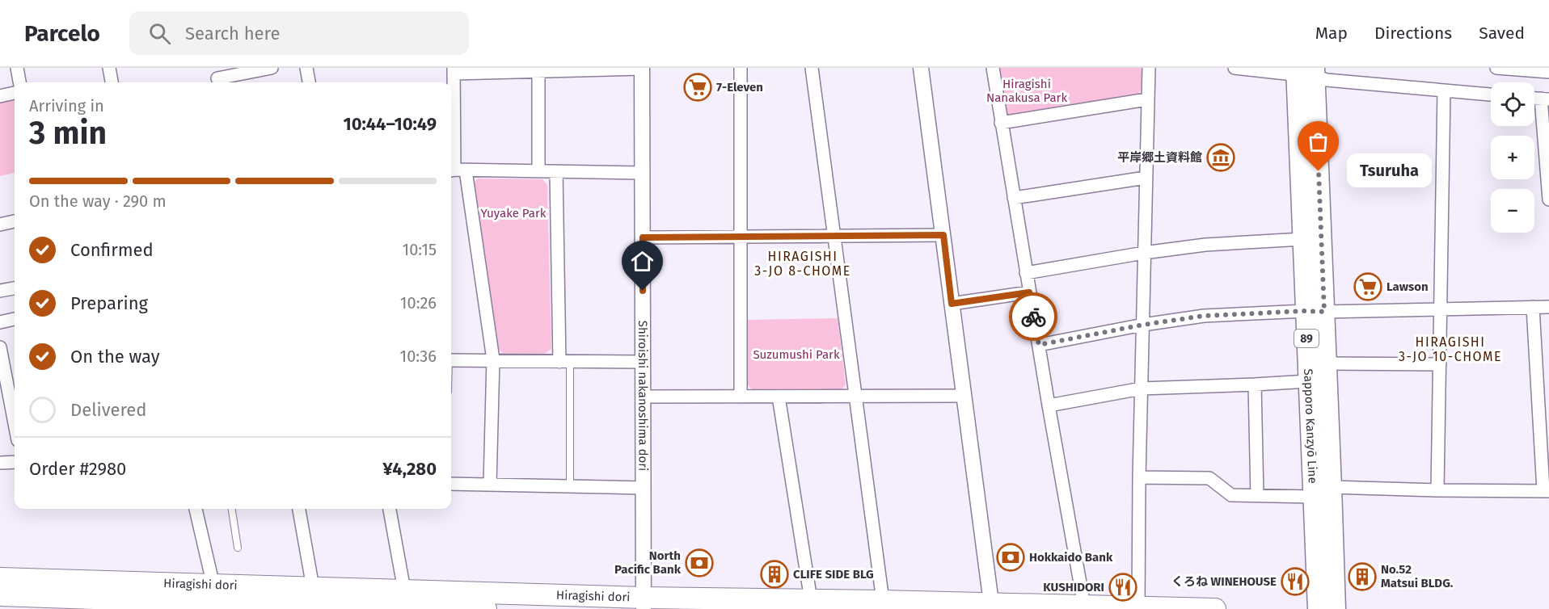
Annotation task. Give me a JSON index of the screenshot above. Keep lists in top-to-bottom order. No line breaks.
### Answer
{"streets":{"highway":["Hiragishi dori"],"main road":["89","Sapporo Kanzyō Line"],"street":["Shiroishi nakanoshima dori"]},"crossings":[["Shiroishi nakanoshima dori","Hiragishi dori"]],"districts":["HIRAGISHI 3-JO 8-CHOME","HIRAGISHI 3-JO 10-CHOME"],"parks":["Hiragishi Nanakusa Park","Yuyake Park","Suzumushi Park"],"places":{"supermarket":["7-Eleven","Lawson"],"museum":["平岸郷土資料館"],"other":["Tsuruha"],"bank":["Hokkaido Bank","North Pacific Bank"],"building":["CLIFE SIDE BLG","No.52 Matsui BLDG."],"restaurant":["くろね WINEHOUSE","KUSHIDORI"]},"page":{"header":"Parcelo","search":"Search here","nav":["Map","Directions","Saved"],"map_buttons":["+","−"],"heading":["3 min","Arriving in","10:44–10:49"],"panel":["Order #2980","¥4,280"],"bubble":"Tsuruha","bar":"On the way · 290 m","list":[["Confirmed","10:15"],["Preparing","10:26"],["On the way","10:36"],"Delivered"]}}
